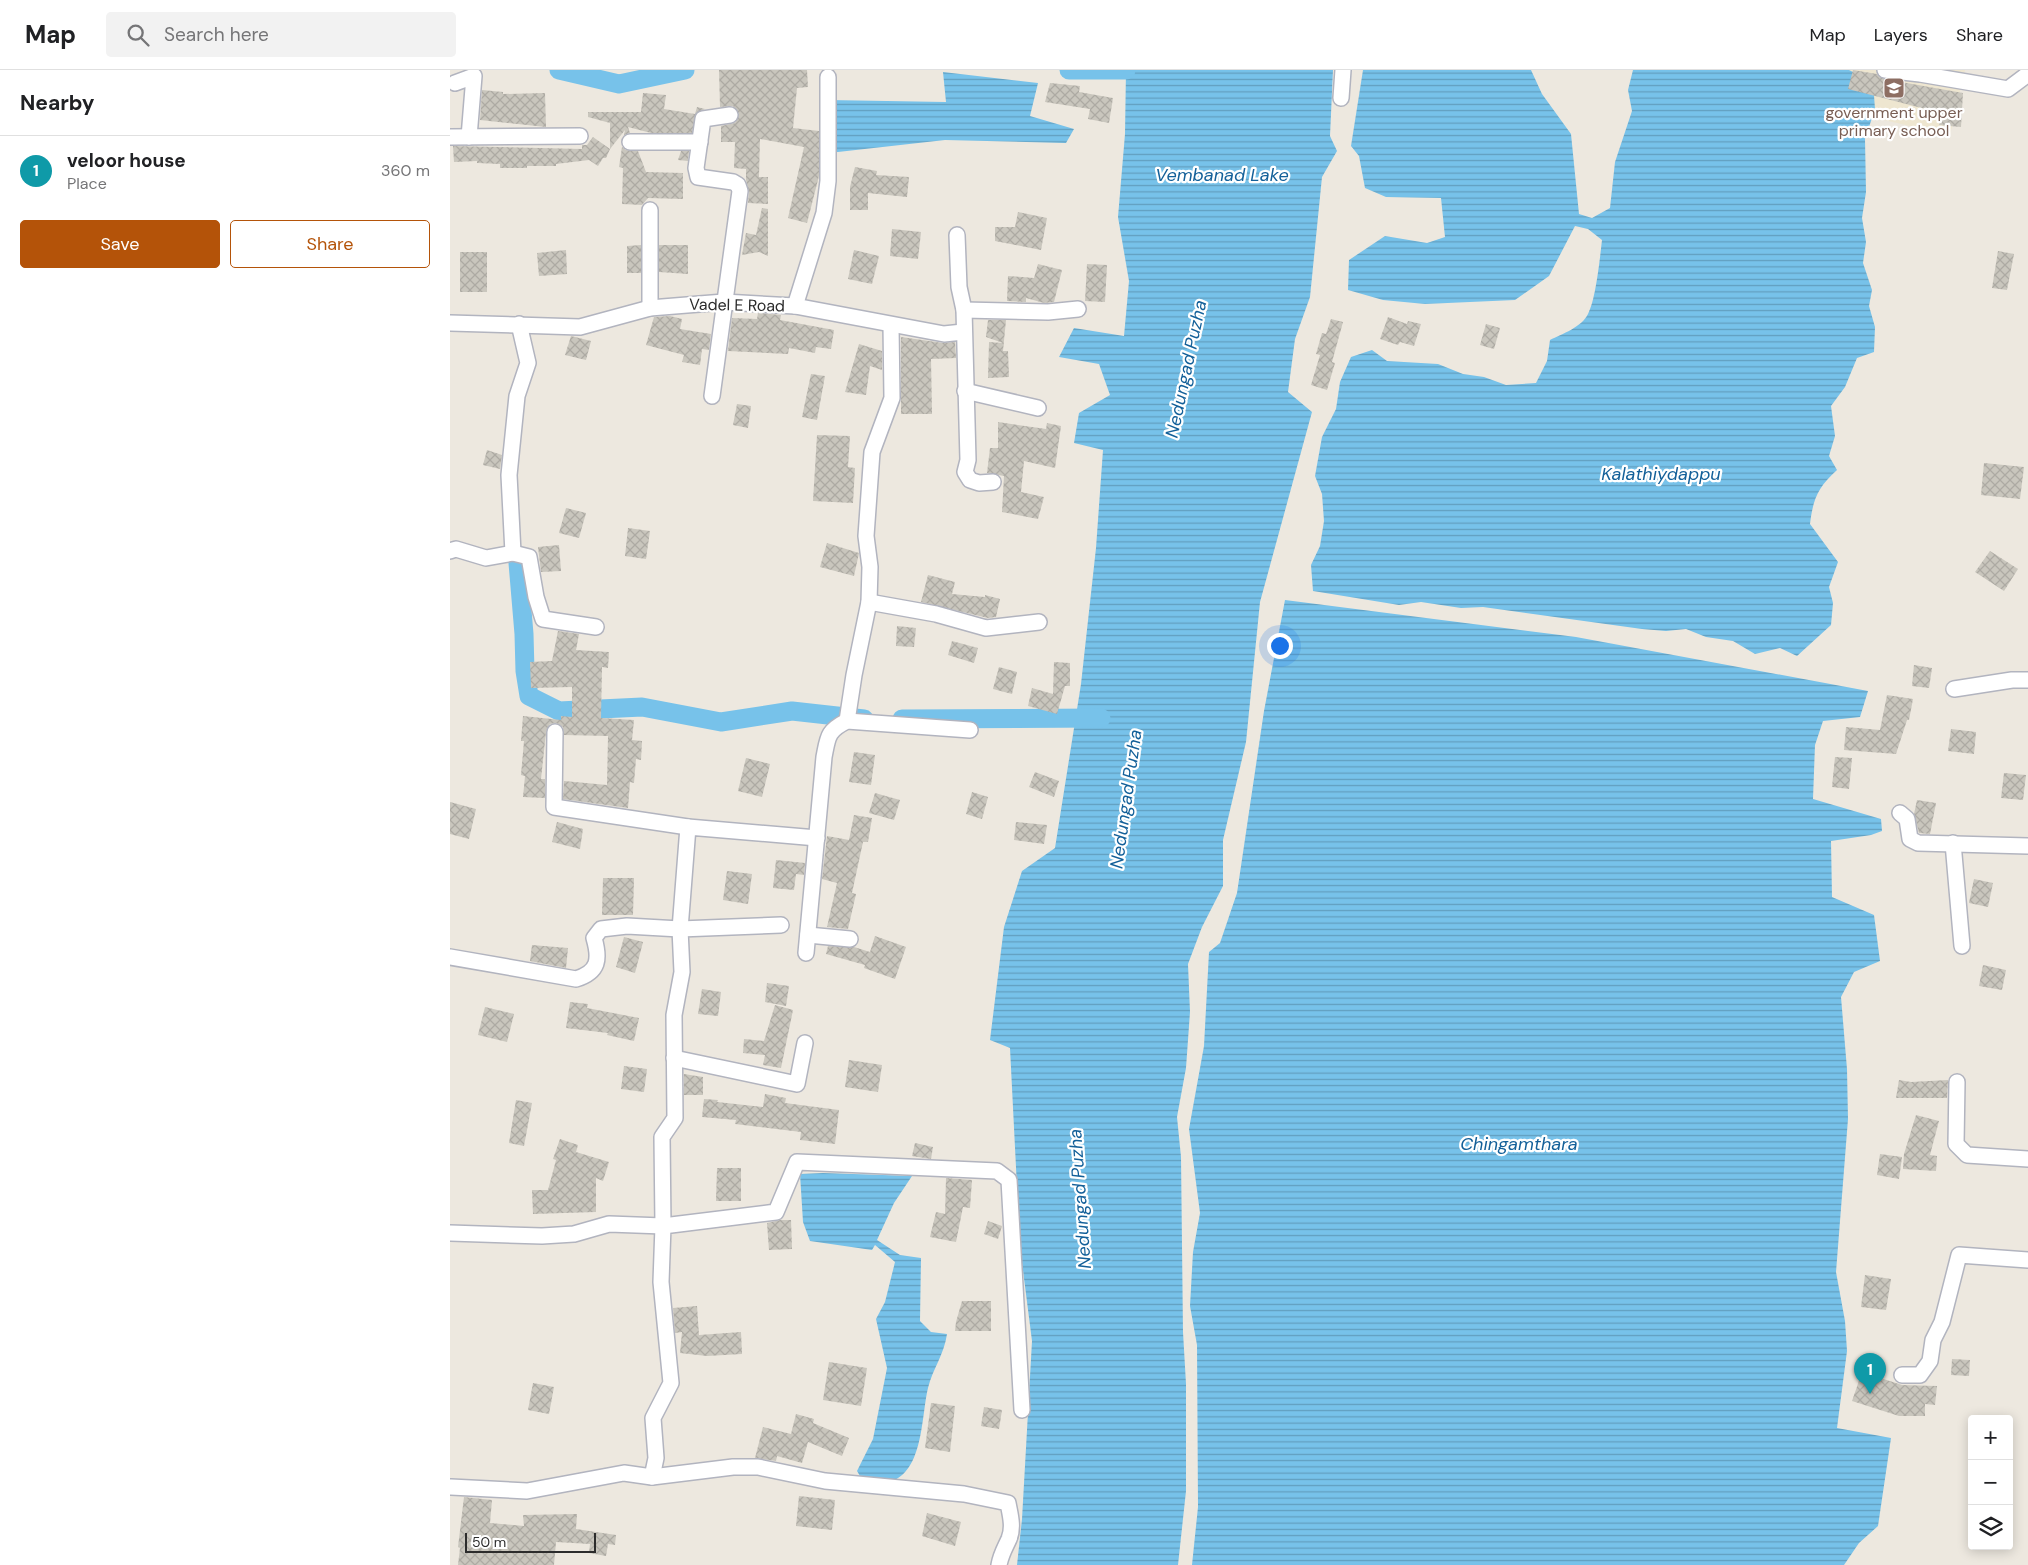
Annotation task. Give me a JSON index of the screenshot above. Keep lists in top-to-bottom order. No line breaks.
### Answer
{"streets":{"street":["Vadel E Road"]},"water":["Vembanad Lake","Nedungad Puzha","Kalathiydappu","Chingamthara"],"places":{"school or university":["government upper primary school"]},"scale_bar":"50 m","page":{"header":"Map","search":"Search here","nav":["Map","Layers","Share"],"heading":"Nearby","list":[{"mark":"1","name":"veloor house","note":"Place","value":"360 m"}],"buttons":["Save","Share"],"pins":"1","map_buttons":["+","−"],"scale":"50 m"}}
